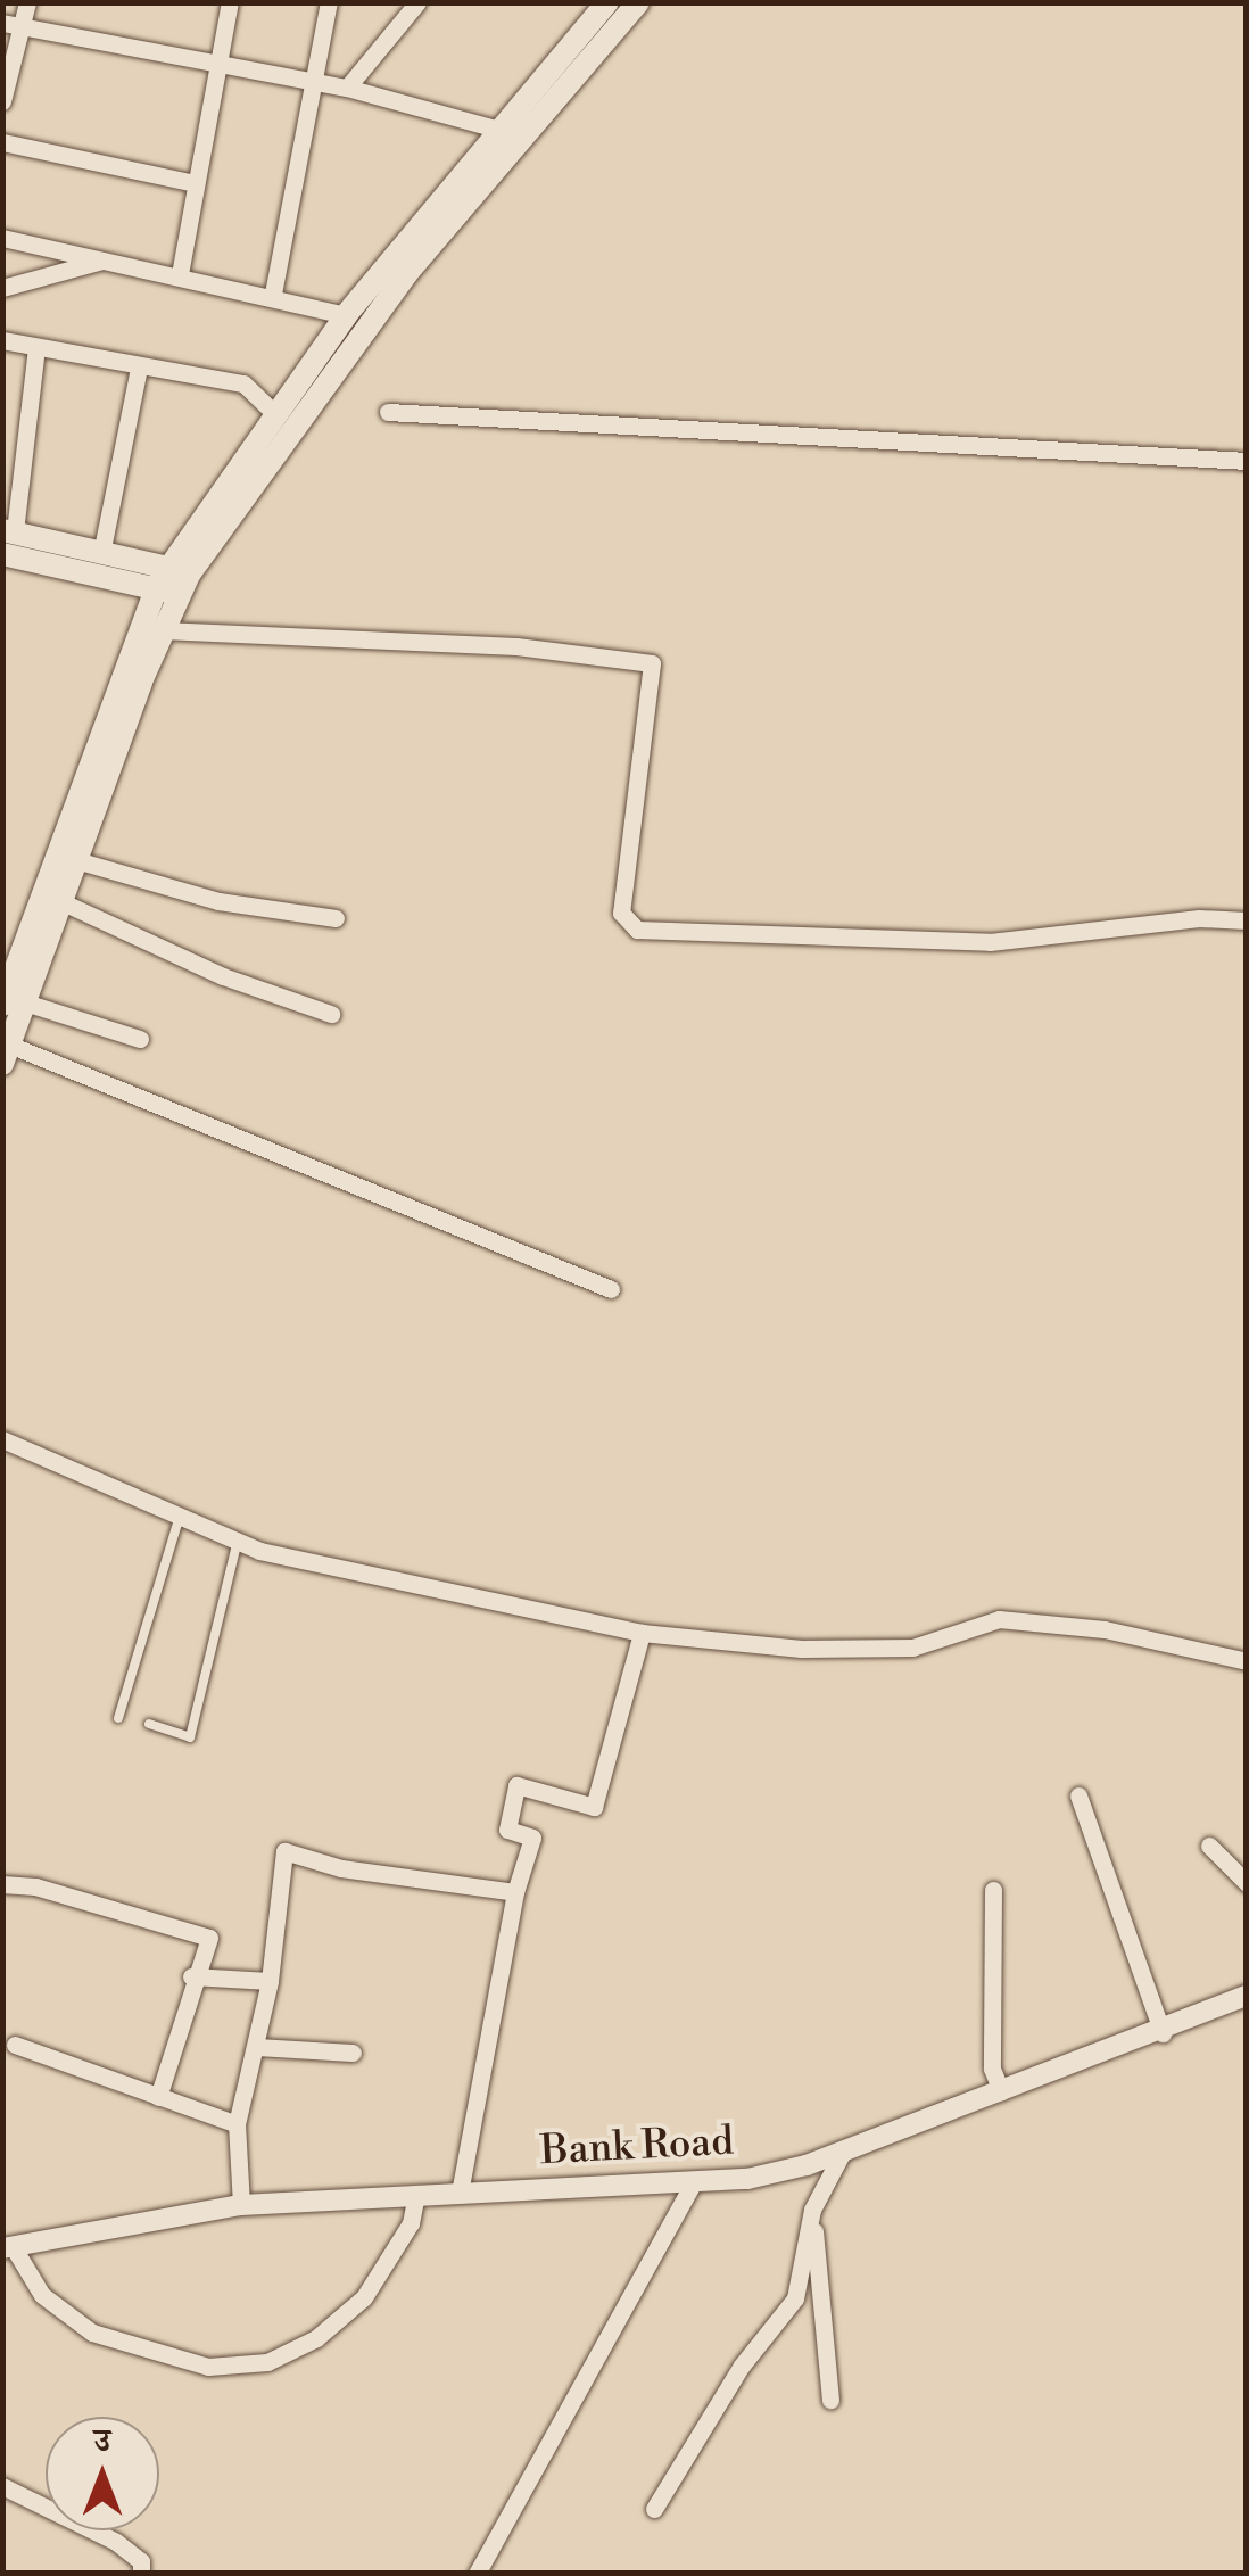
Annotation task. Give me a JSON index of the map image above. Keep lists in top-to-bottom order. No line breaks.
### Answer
{"streets":{"street":["Bank Road"]},"north":"top"}
